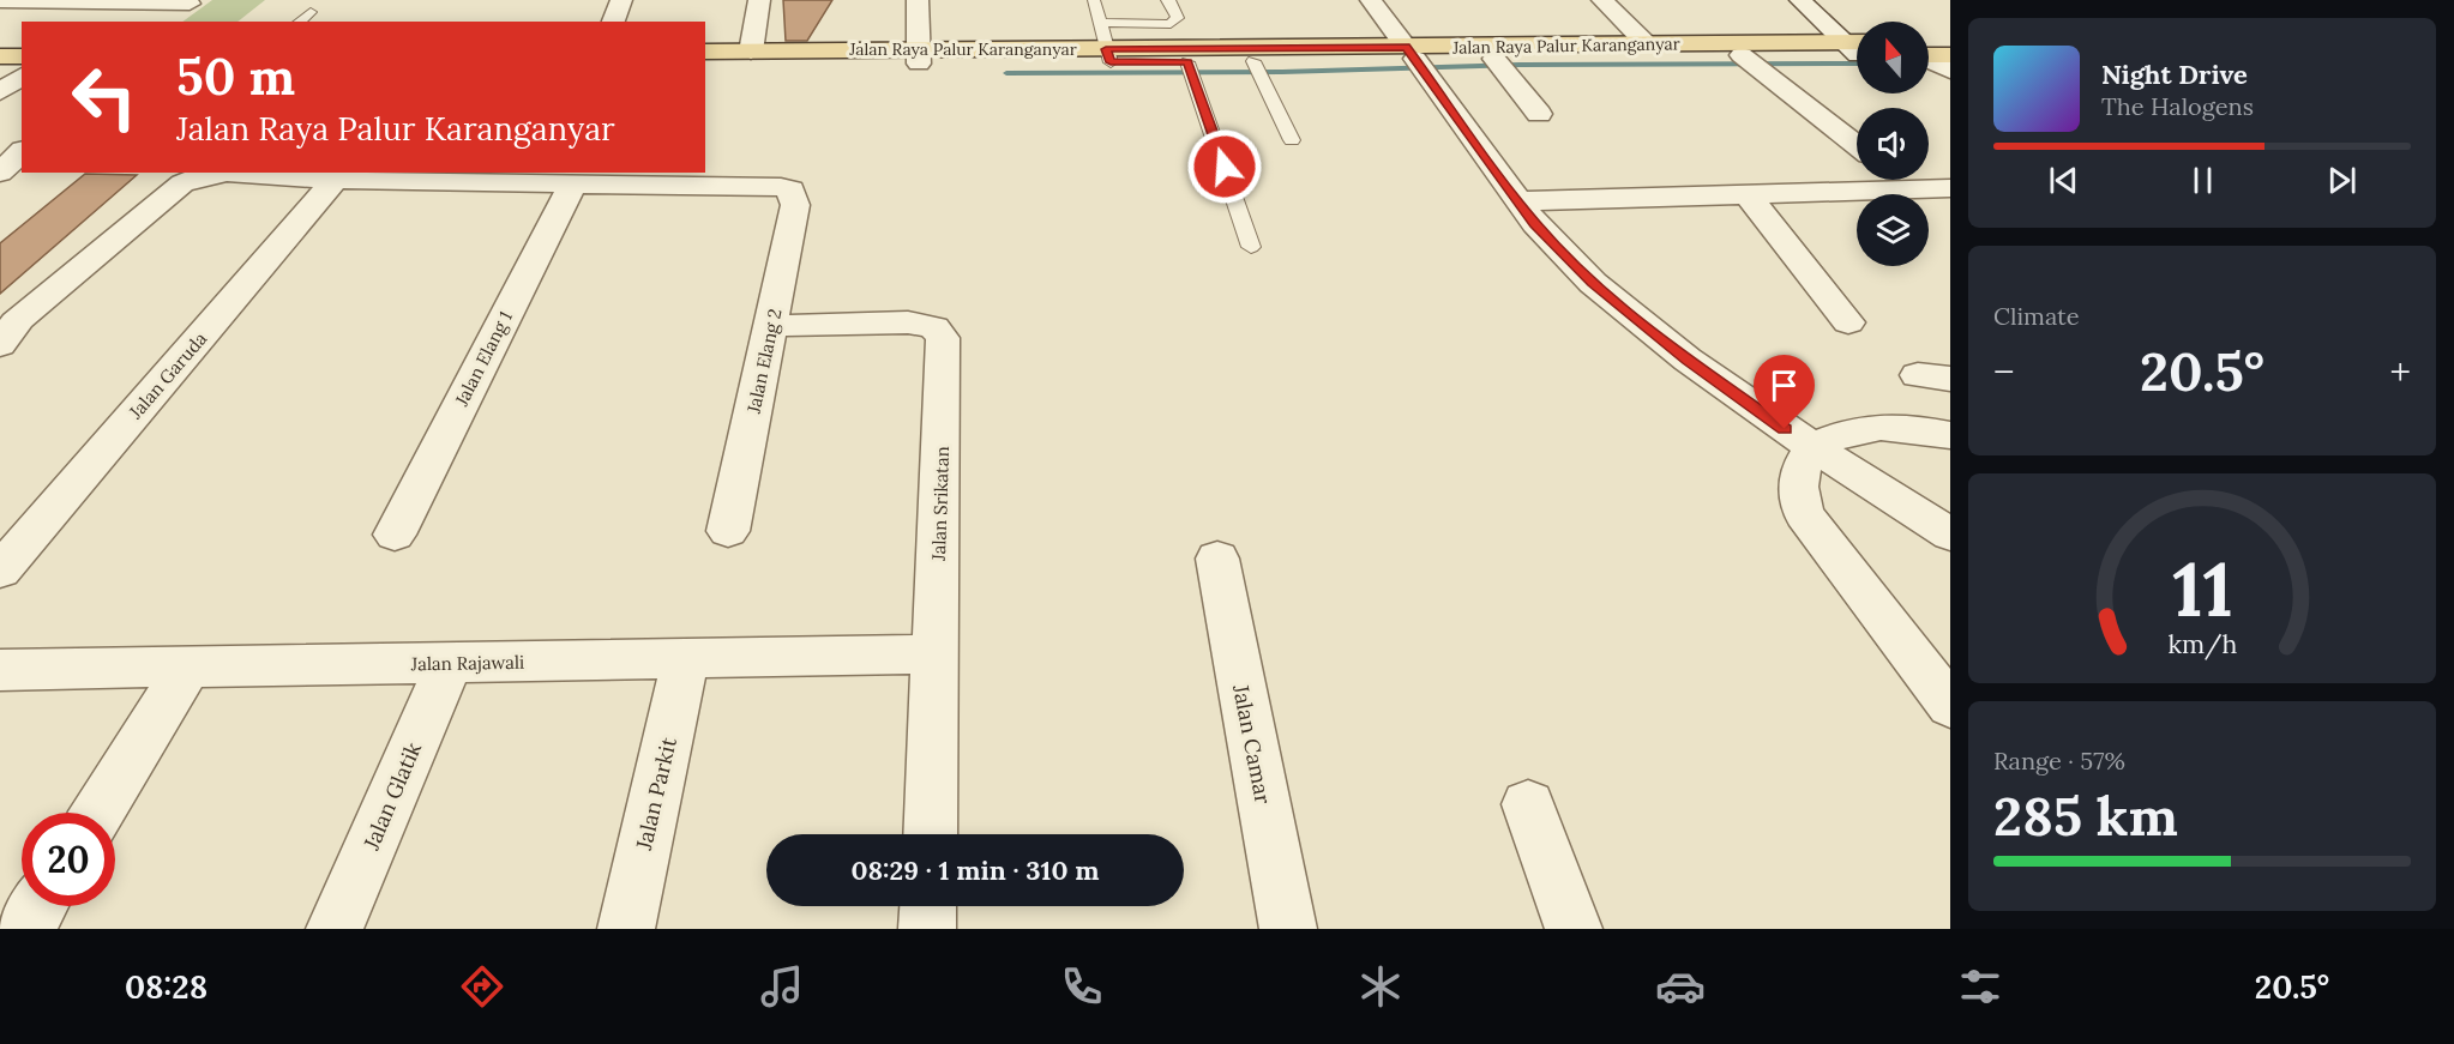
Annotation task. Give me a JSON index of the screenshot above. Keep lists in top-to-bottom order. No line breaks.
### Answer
{"streets":{"main road":["Jalan Raya Palur Karanganyar"],"street":["Jalan Elang 1","Jalan Elang 2","Jalan Garuda","Jalan Srikatan","Jalan Rajawali","Jalan Camar","Jalan Parkit","Jalan Glatik"]},"crossings":[["Jalan Elang 1","Jalan Elang 2"],["Jalan Elang 2","Jalan Srikatan"],["Jalan Srikatan","Jalan Rajawali"],["Jalan Rajawali","Jalan Parkit"],["Jalan Rajawali","Jalan Glatik"]],"north":"top","page":{"turn":["50 m","Jalan Raya Palur Karanganyar"],"song":["Night Drive","The Halogens"],"tile":["Climate",["Range · 57%","285 km"]],"heat":["−","20.5°","+"],"limit":"20","trip":"08:29 · 1 min · 310 m","tabs":["08:28","20.5°"],"gauge":["11","km/h"]}}
